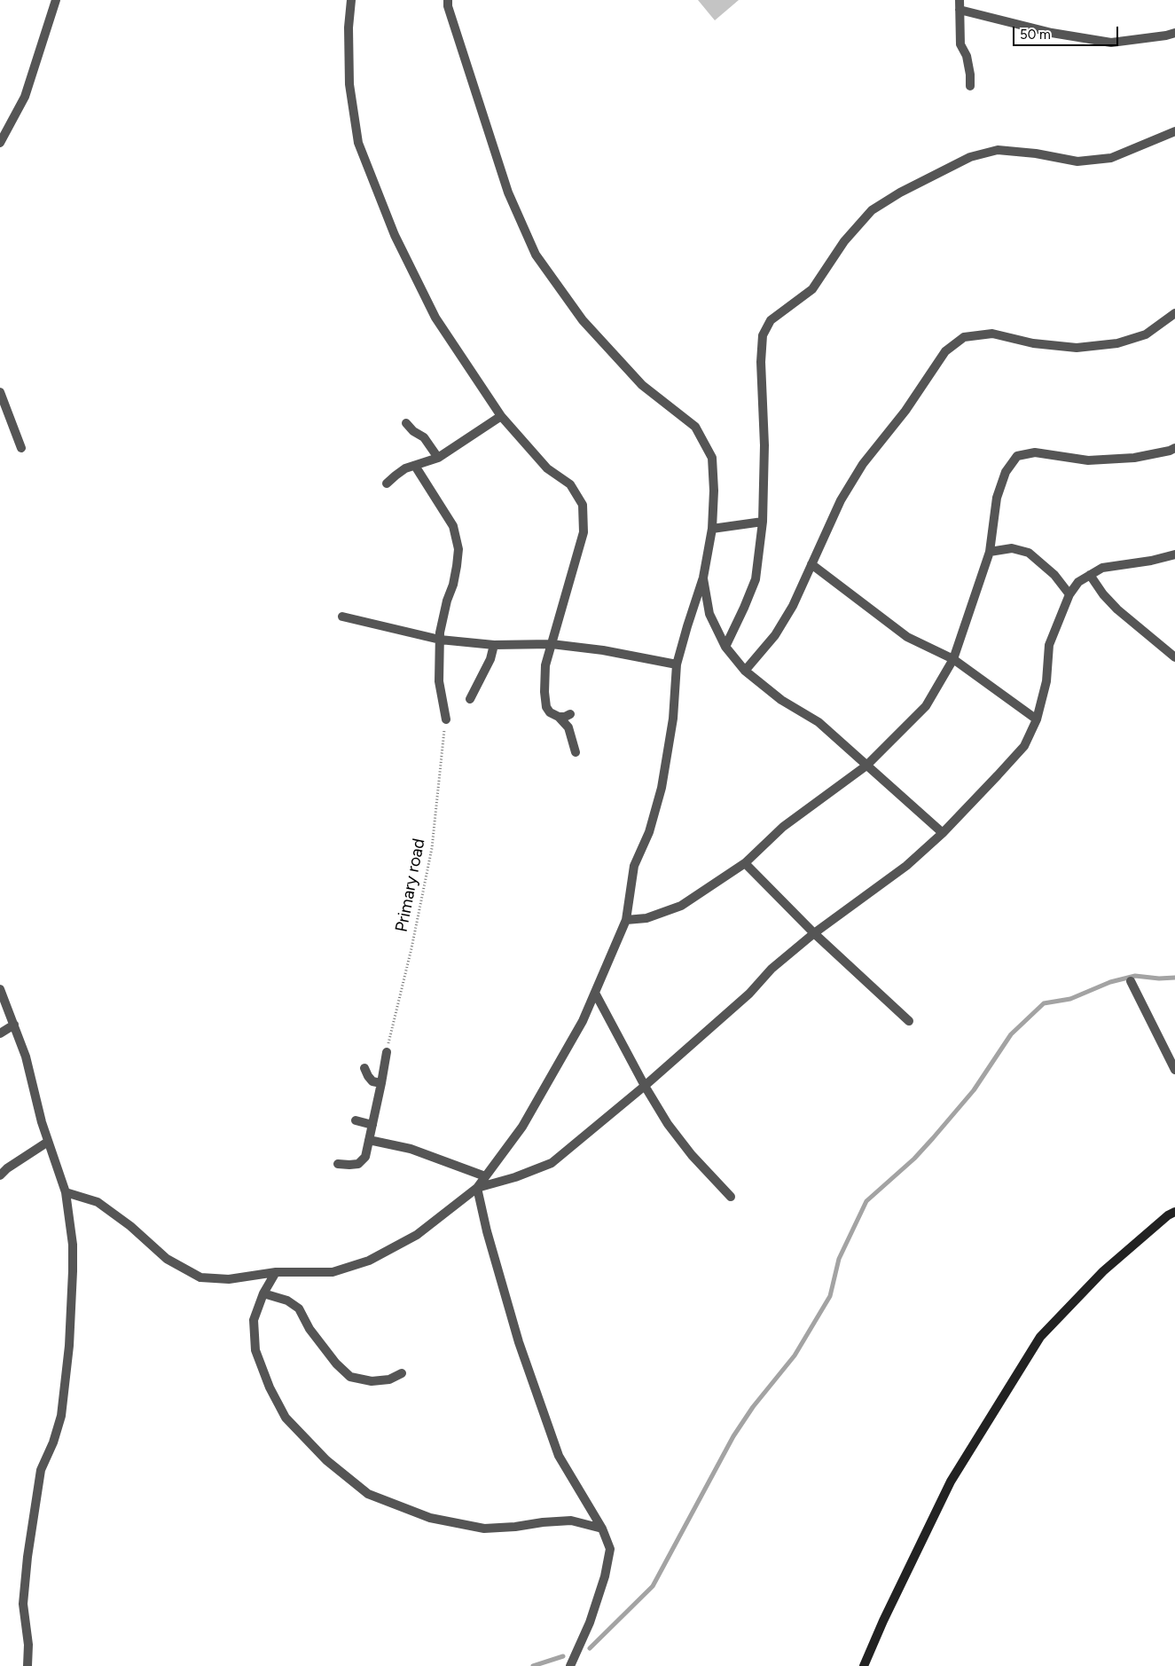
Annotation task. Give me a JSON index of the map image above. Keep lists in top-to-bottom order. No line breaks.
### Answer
{"streets":{"path":["Primary road"]},"scale_bar":"50 m"}
